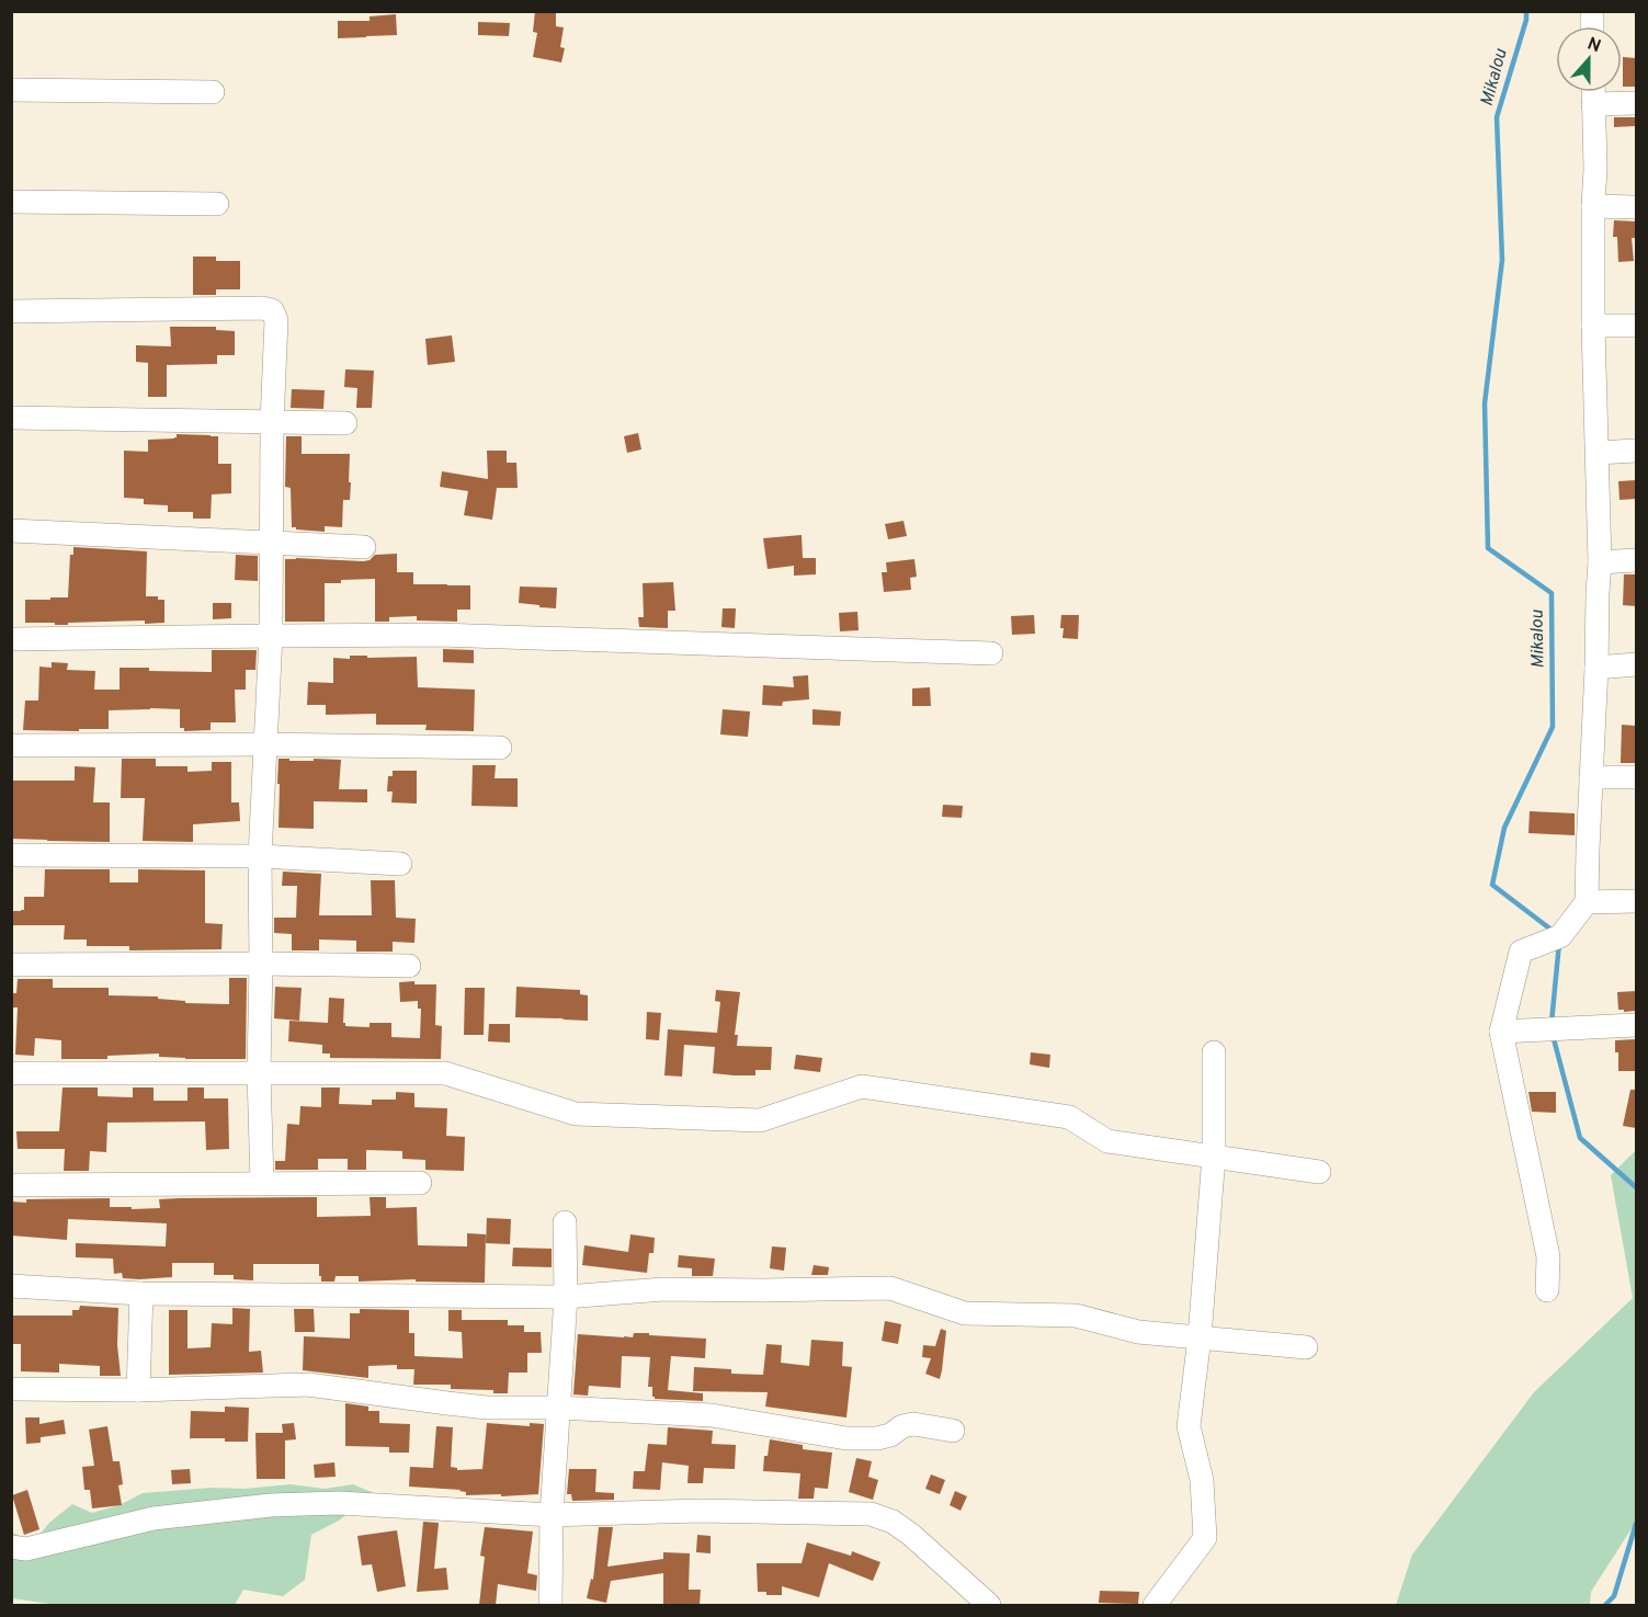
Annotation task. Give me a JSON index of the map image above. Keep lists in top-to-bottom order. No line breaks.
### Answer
{"water":["Mikalou"],"north":"top"}
